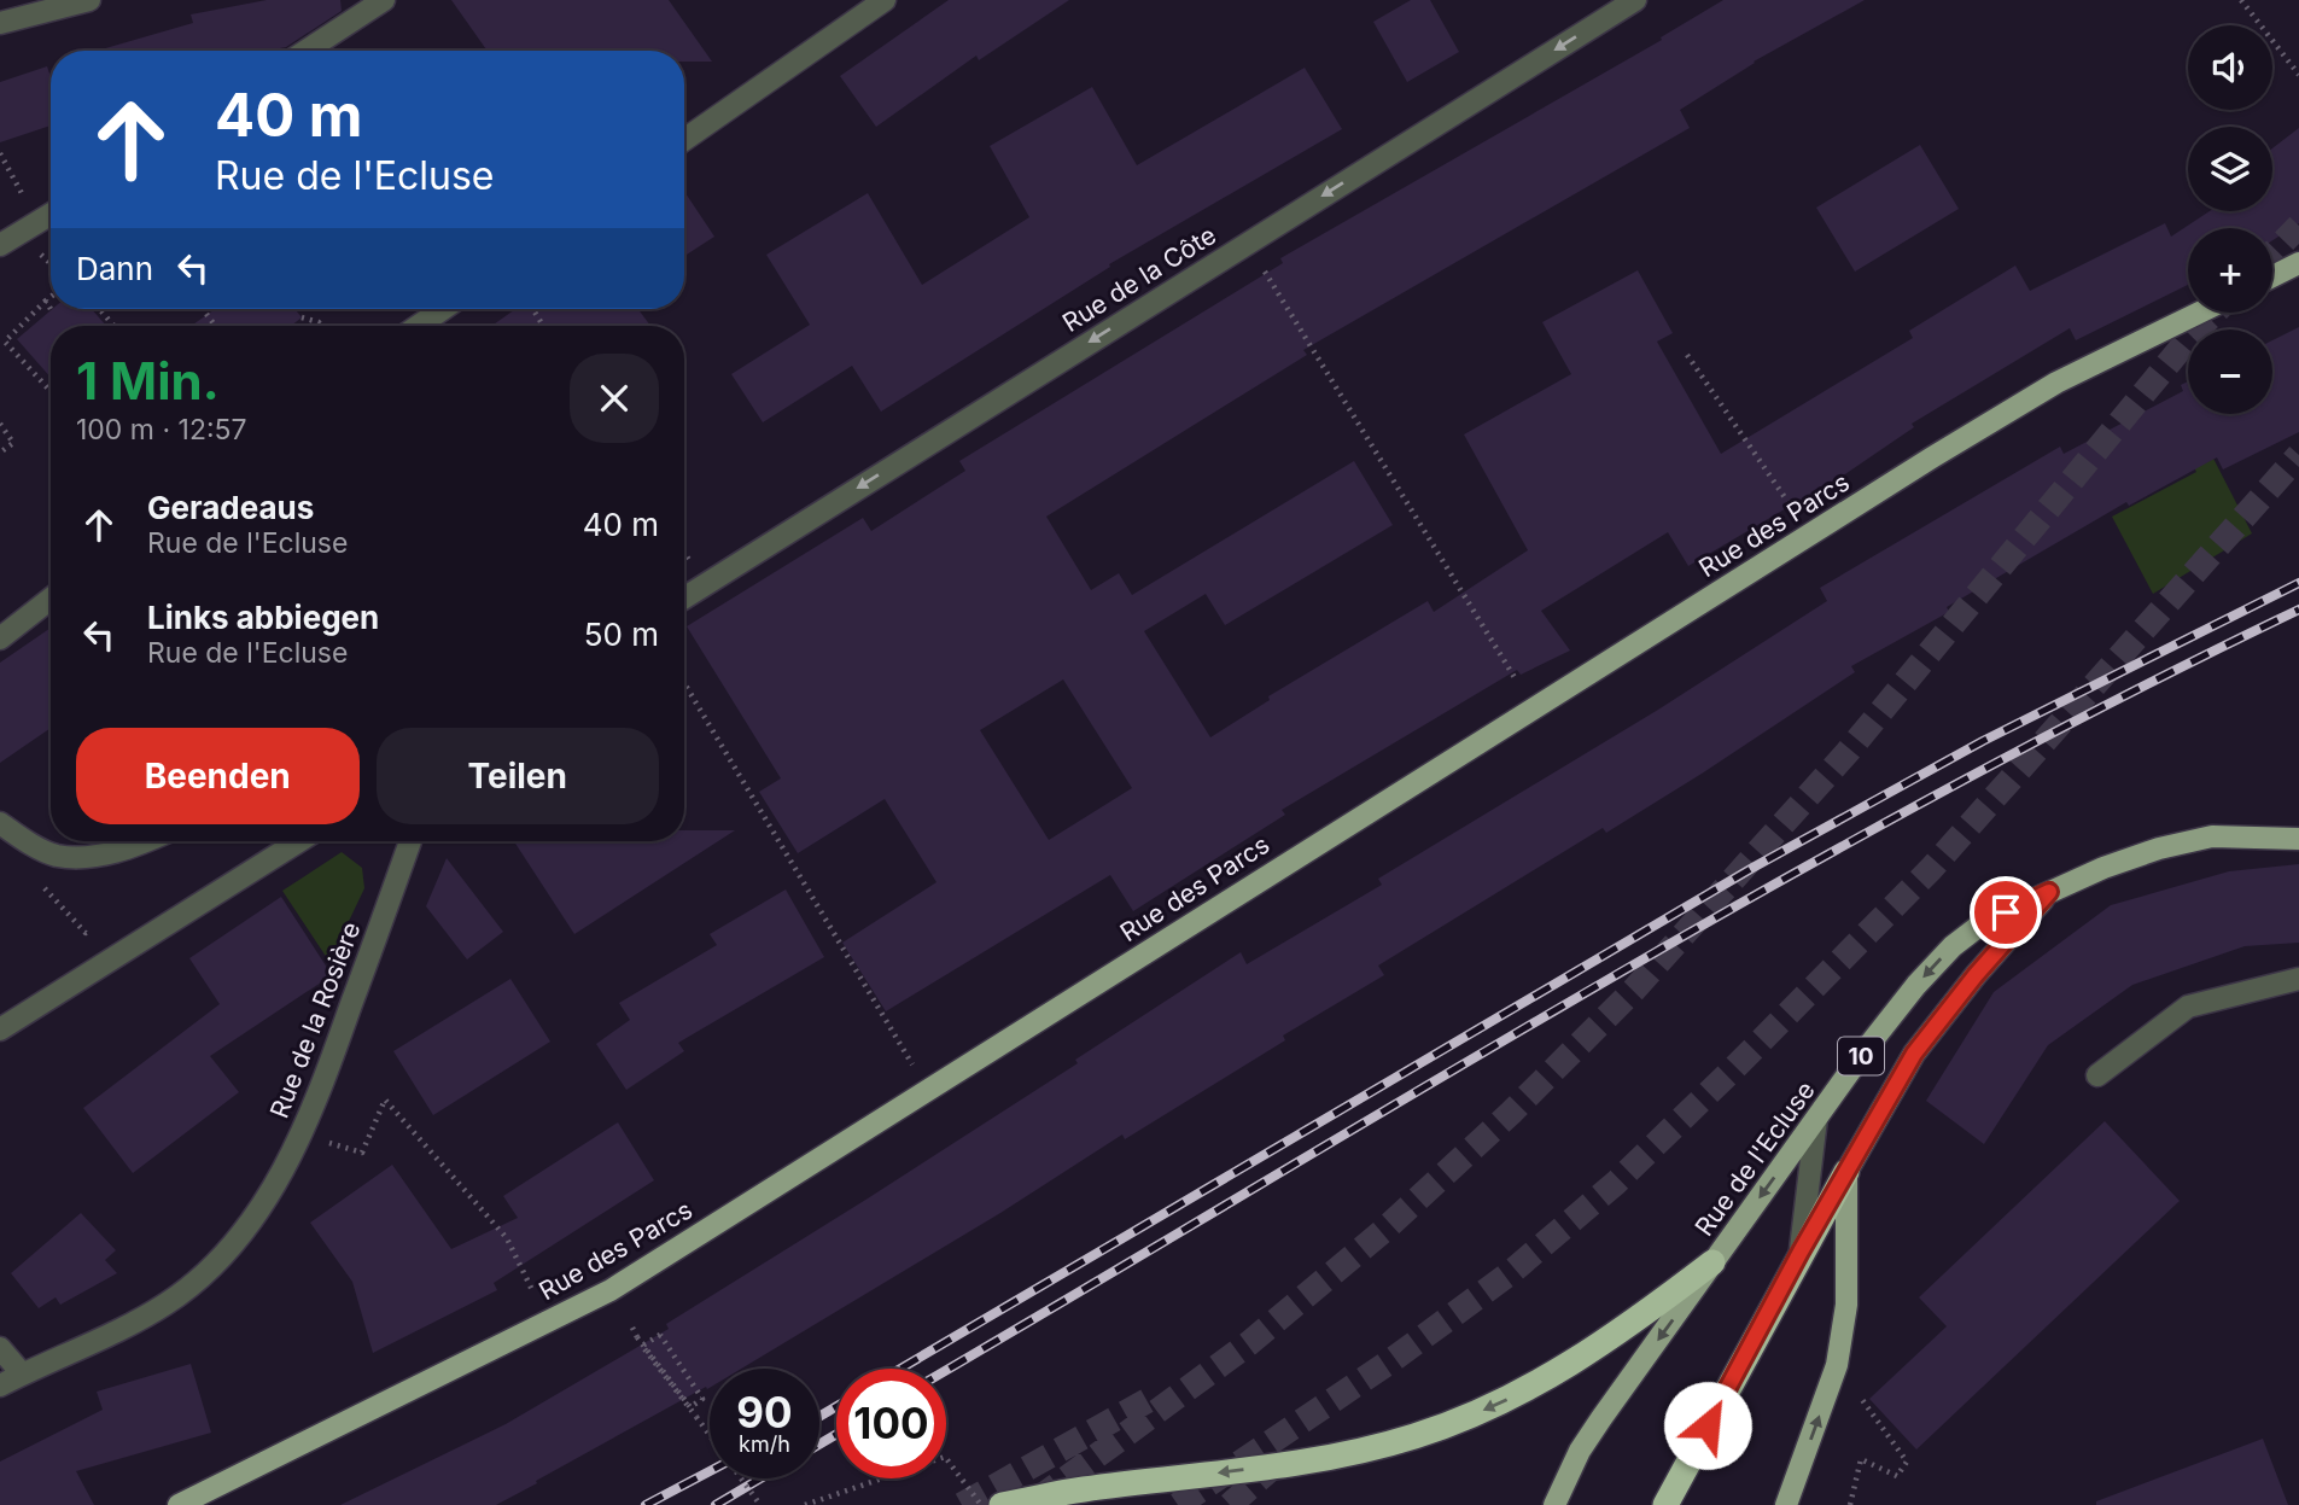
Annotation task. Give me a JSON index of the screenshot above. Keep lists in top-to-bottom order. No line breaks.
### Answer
{"streets":{"main road":["Rue des Parcs","10","Rue de l'Ecluse"],"street":["Rue de la Côte","Rue de la Rosière"]},"one_way":["Rue de la Côte"],"page":{"map_buttons":["+","−"],"turn":["40 m","Rue de l'Ecluse"],"then":"Dann","heading":["1 Min.","100 m · 12:57"],"list":[{"name":"Geradeaus","note":"Rue de l'Ecluse","value":"40 m"},{"name":"Links abbiegen","note":"Rue de l'Ecluse","value":"50 m"}],"buttons":["Beenden","Teilen"],"speed":"90 km/h","limit":"100"}}
